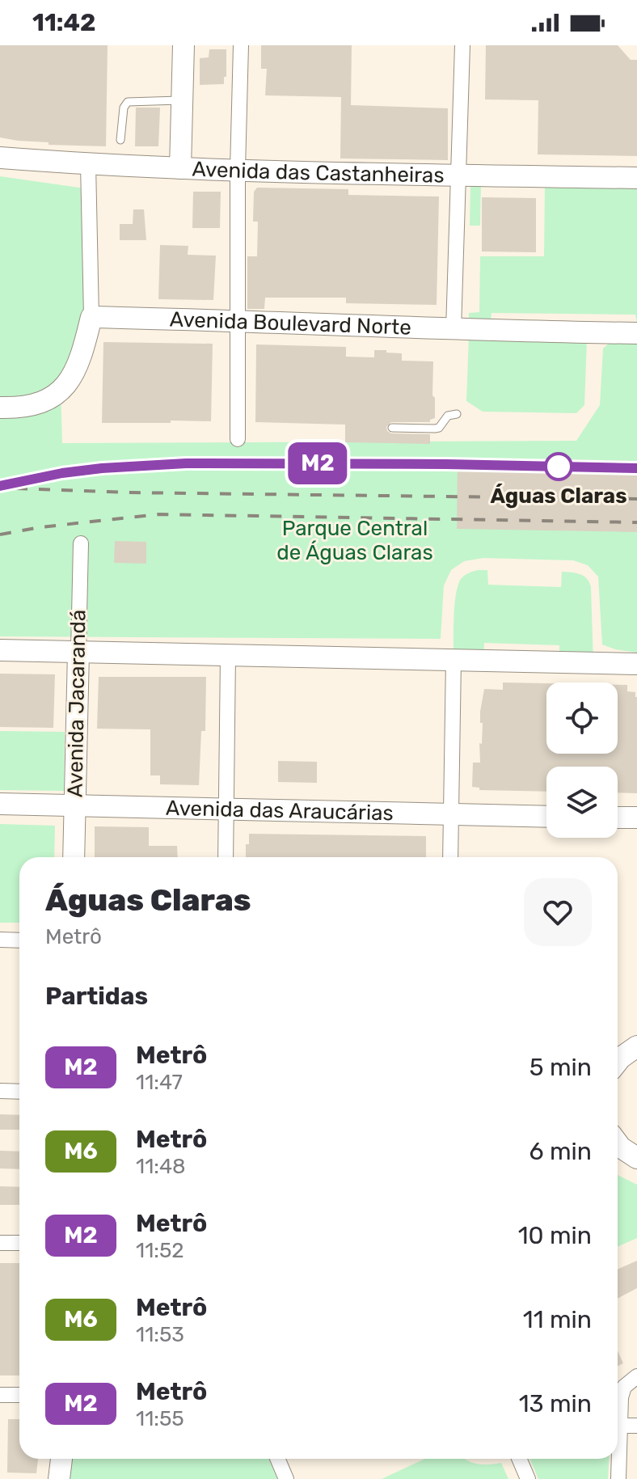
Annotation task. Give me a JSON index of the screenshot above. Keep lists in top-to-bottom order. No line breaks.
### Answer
{"streets":{"street":["Avenida das Castanheiras","Avenida Boulevard Norte","Avenida Jacarandá","Avenida das Araucárias"]},"crossings":[["Avenida Jacarandá","Avenida das Araucárias"]],"parks":["Parque Central de Águas Claras"],"places":["Águas Claras"],"lines":["metro line M2"],"page":{"status":"11:42","on_map":"M2","heading":[["Águas Claras","Metrô"],"Partidas"],"list":[{"mark":"M2","name":"Metrô","note":"11:47","value":"5 min"},{"mark":"M6","name":"Metrô","note":"11:48","value":"6 min"},{"mark":"M2","name":"Metrô","note":"11:52","value":"10 min"},{"mark":"M6","name":"Metrô","note":"11:53","value":"11 min"},{"mark":"M2","name":"Metrô","note":"11:55","value":"13 min"}]}}
